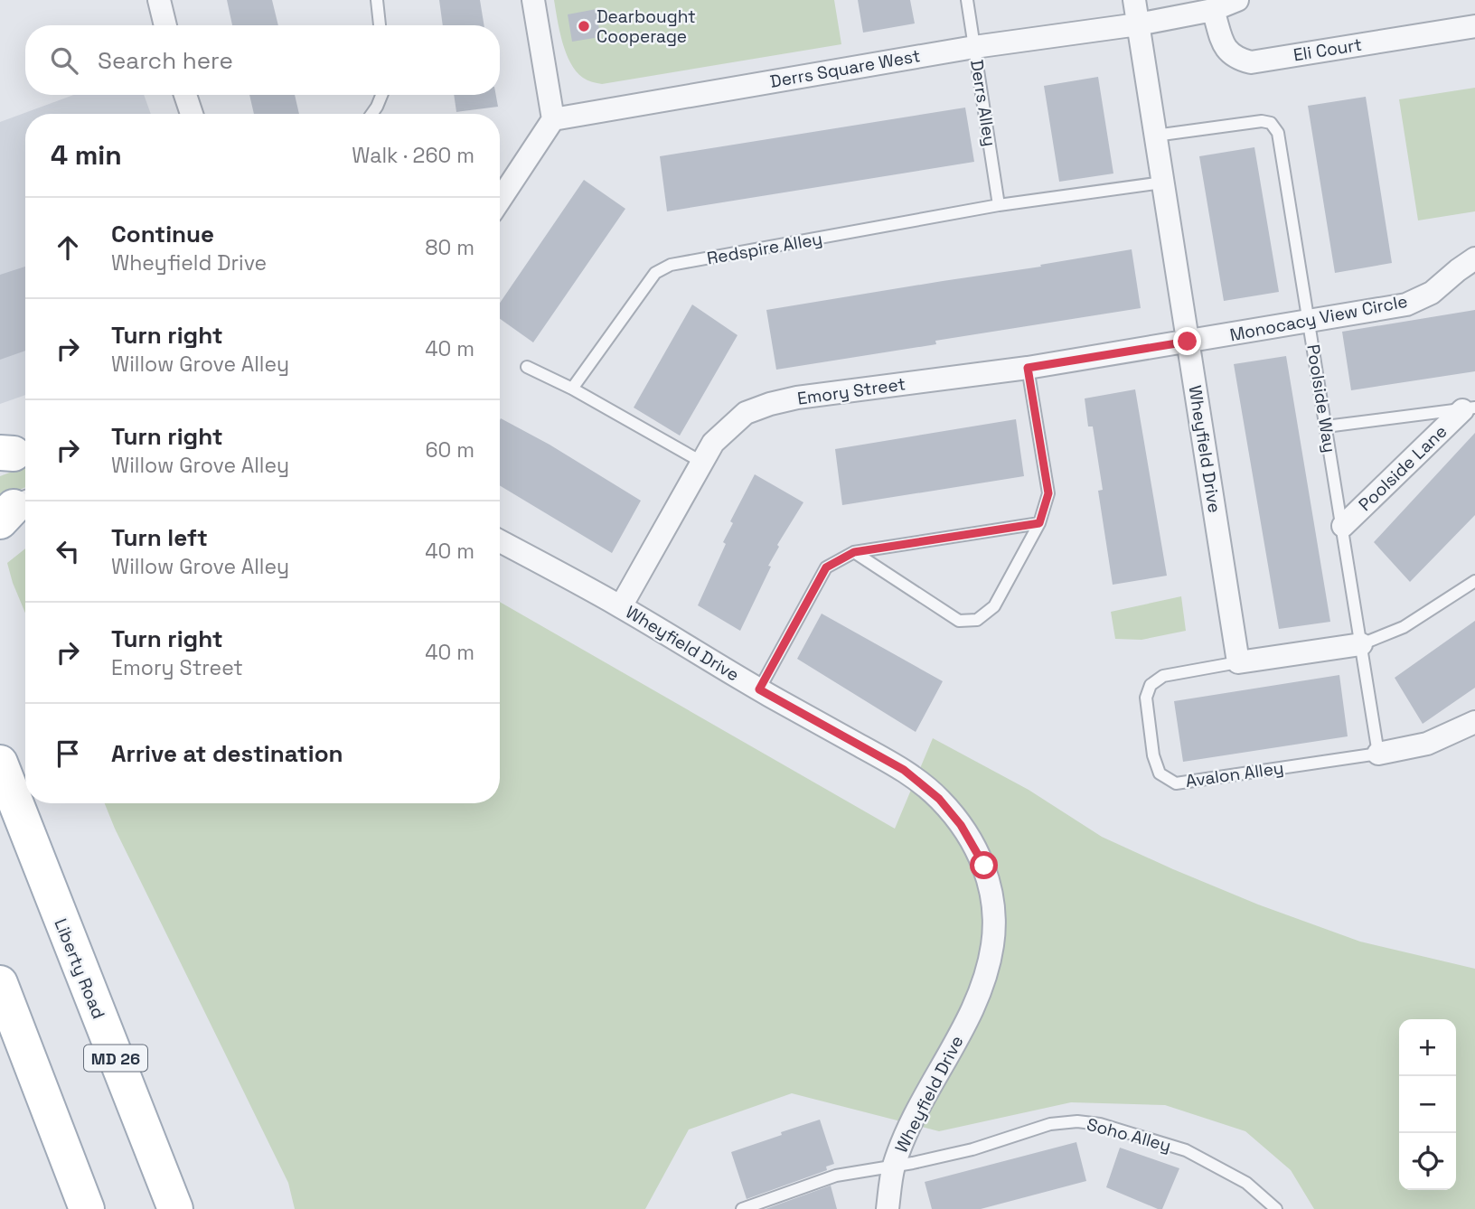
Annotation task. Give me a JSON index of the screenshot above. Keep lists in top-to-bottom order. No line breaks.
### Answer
{"streets":{"main road":["Liberty Road","MD 26"],"street":["Eli Court","Derrs Square West","Monocacy View Circle","Emory Street","Wheyfield Drive","Poolside Lane"],"lane":["Derrs Alley","Redspire Alley","Poolside Way","Avalon Alley","Soho Alley"]},"crossings":[["Derrs Square West","Derrs Alley"],["Derrs Square West","Wheyfield Drive"],["Derrs Alley","Redspire Alley"],["Redspire Alley","Wheyfield Drive"],["Monocacy View Circle","Emory Street"],["Monocacy View Circle","Poolside Way"],["Monocacy View Circle","Wheyfield Drive"],["Emory Street","Wheyfield Drive"],["Poolside Way","Wheyfield Drive"],["Poolside Way","Poolside Lane"],["Poolside Way","Avalon Alley"],["Wheyfield Drive","Avalon Alley"],["Wheyfield Drive","Soho Alley"]],"places":["Dearbought Cooperage"],"page":{"search":"Search here","heading":["4 min","Walk · 260 m"],"list":[["Continue","Wheyfield Drive","80 m"],["Turn right","Willow Grove Alley","40 m"],["Turn right","Willow Grove Alley","60 m"],["Turn left","Willow Grove Alley","40 m"],["Turn right","Emory Street","40 m"],"Arrive at destination"],"map_buttons":["+","−"]}}
